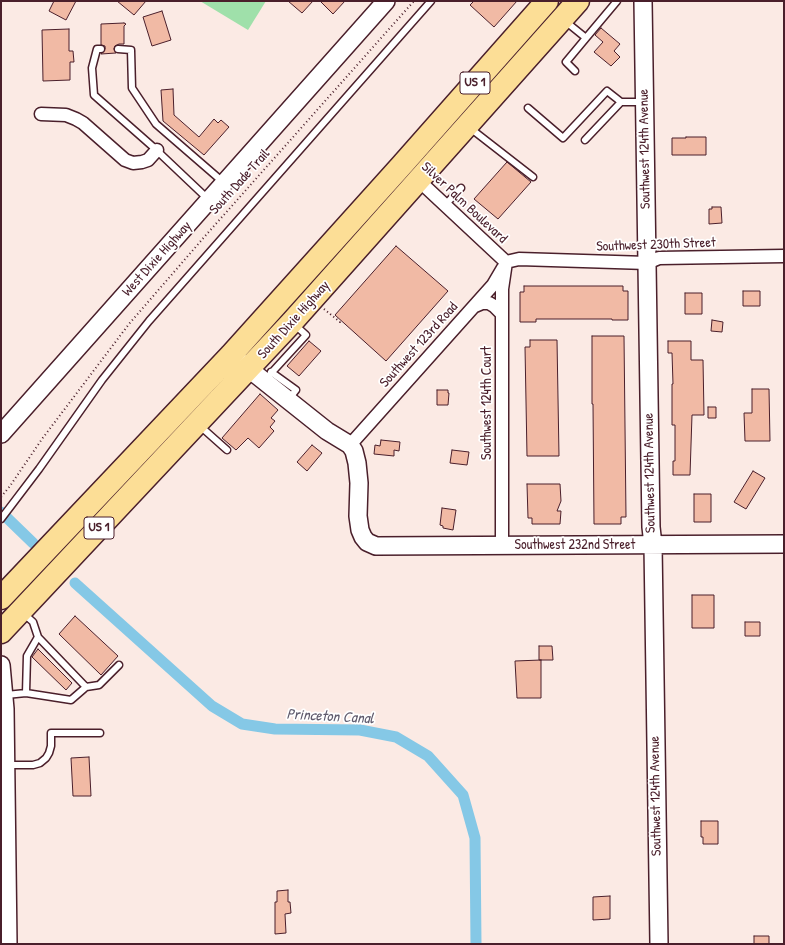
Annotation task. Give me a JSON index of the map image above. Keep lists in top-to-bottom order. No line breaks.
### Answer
{"streets":{"highway":["US 1","South Dixie Highway"],"street":["Southwest 124th Avenue","Silver Palm Boulevard","Southwest 230th Street","West Dixie Highway","Southwest 123rd Road","Southwest 124th Court","Southwest 232nd Street"],"path":["South Dade Trail"]},"crossings":[["Southwest 124th Avenue","Southwest 230th Street"],["Southwest 124th Avenue","Southwest 232nd Street"],["Silver Palm Boulevard","Southwest 230th Street"],["Silver Palm Boulevard","South Dixie Highway"],["Silver Palm Boulevard","Southwest 123rd Road"],["Silver Palm Boulevard","Southwest 124th Court"],["Southwest 230th Street","Southwest 123rd Road"],["Southwest 230th Street","Southwest 124th Court"],["Southwest 123rd Road","Southwest 124th Court"],["Southwest 123rd Road","Southwest 232nd Street"],["Southwest 124th Court","Southwest 232nd Street"]],"water":["Princeton Canal"]}
